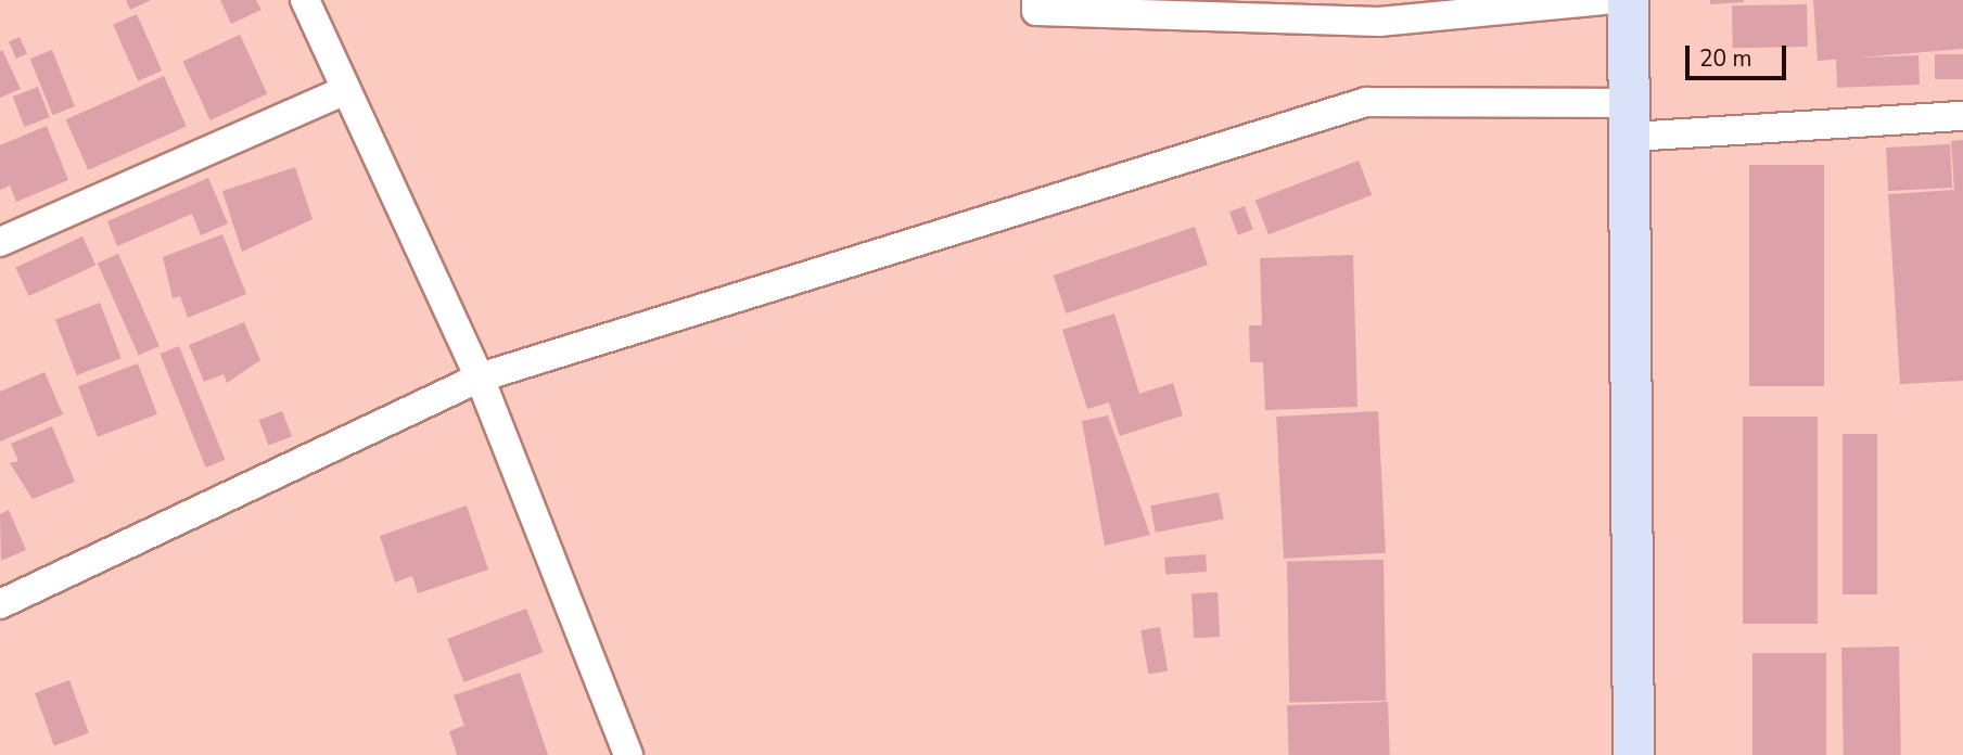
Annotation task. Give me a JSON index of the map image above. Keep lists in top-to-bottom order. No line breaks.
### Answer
{"scale_bar":"20 m"}
